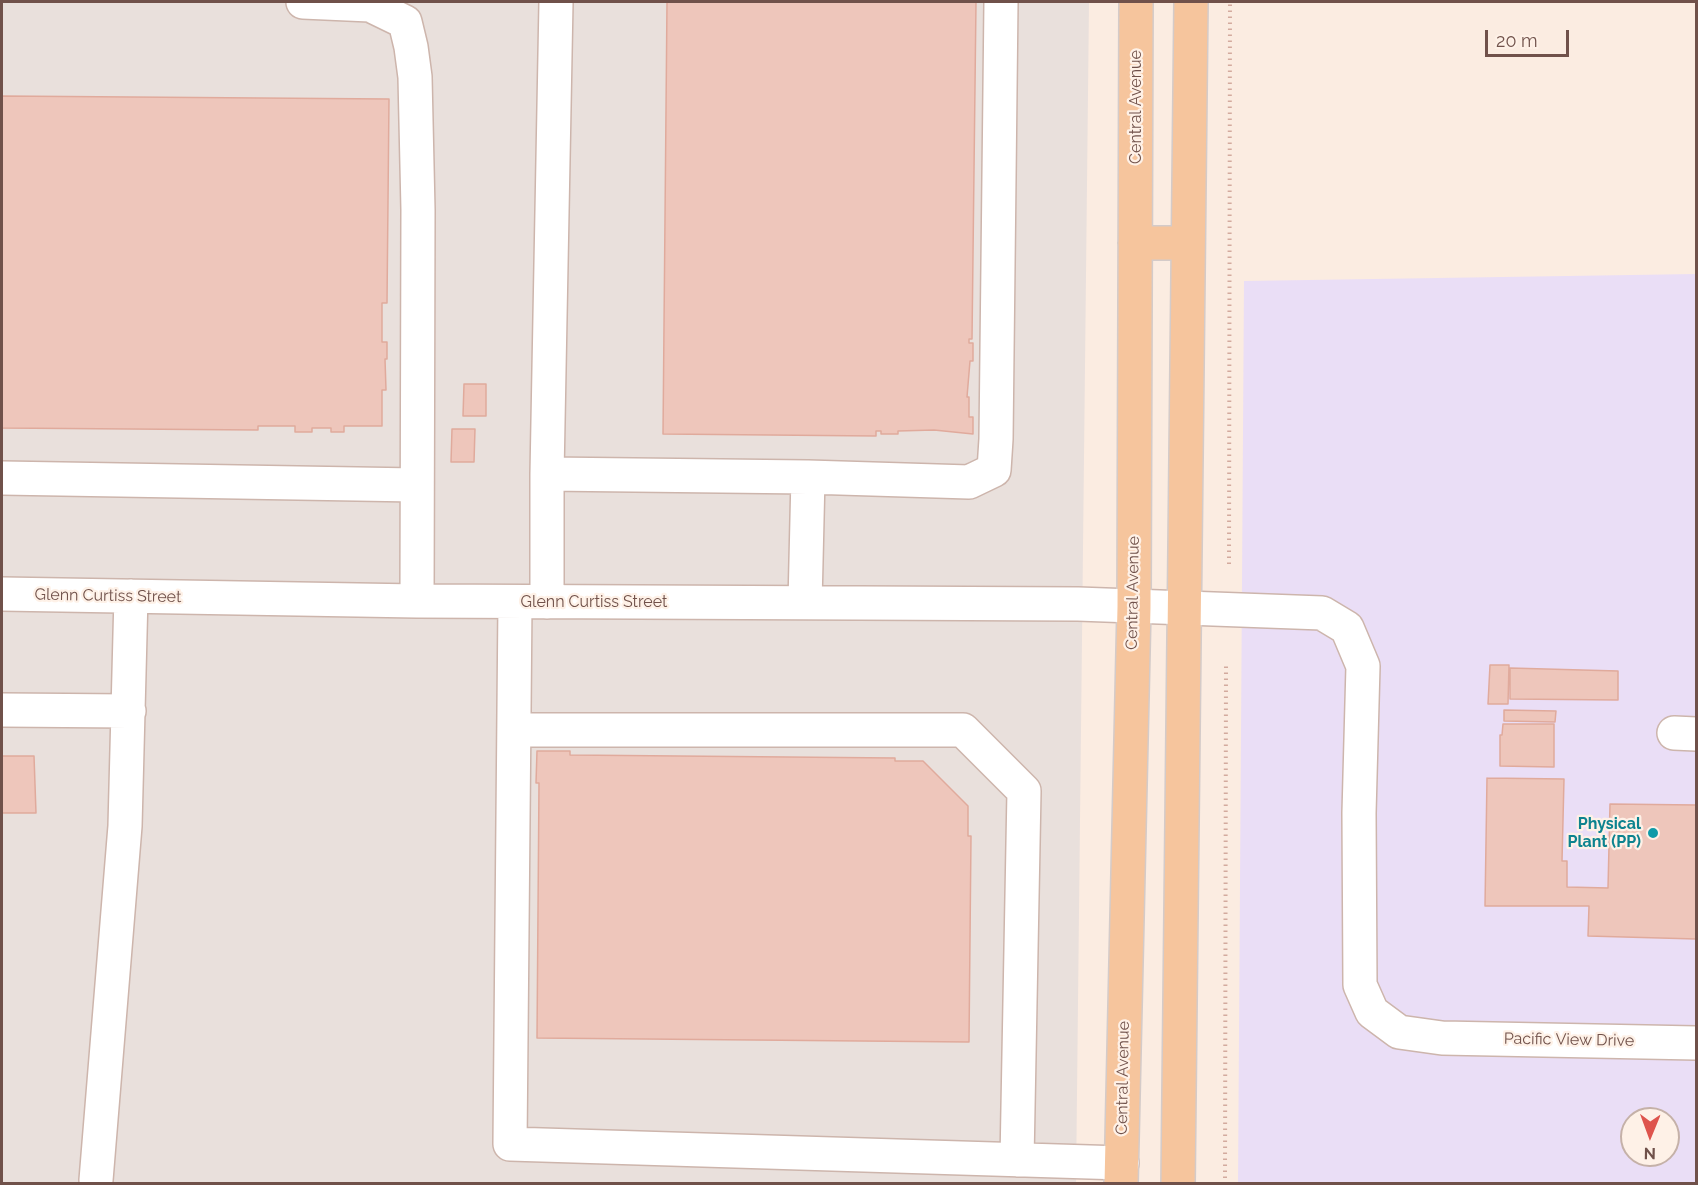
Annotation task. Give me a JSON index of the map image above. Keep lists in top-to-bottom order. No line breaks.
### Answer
{"streets":{"main road":["Central Avenue"],"street":["Glenn Curtiss Street","Pacific View Drive"]},"crossings":[["Central Avenue","Glenn Curtiss Street"],["Glenn Curtiss Street","Pacific View Drive"]],"places":["Physical Plant (PP)"],"scale_bar":"20 m","north":"bottom"}
